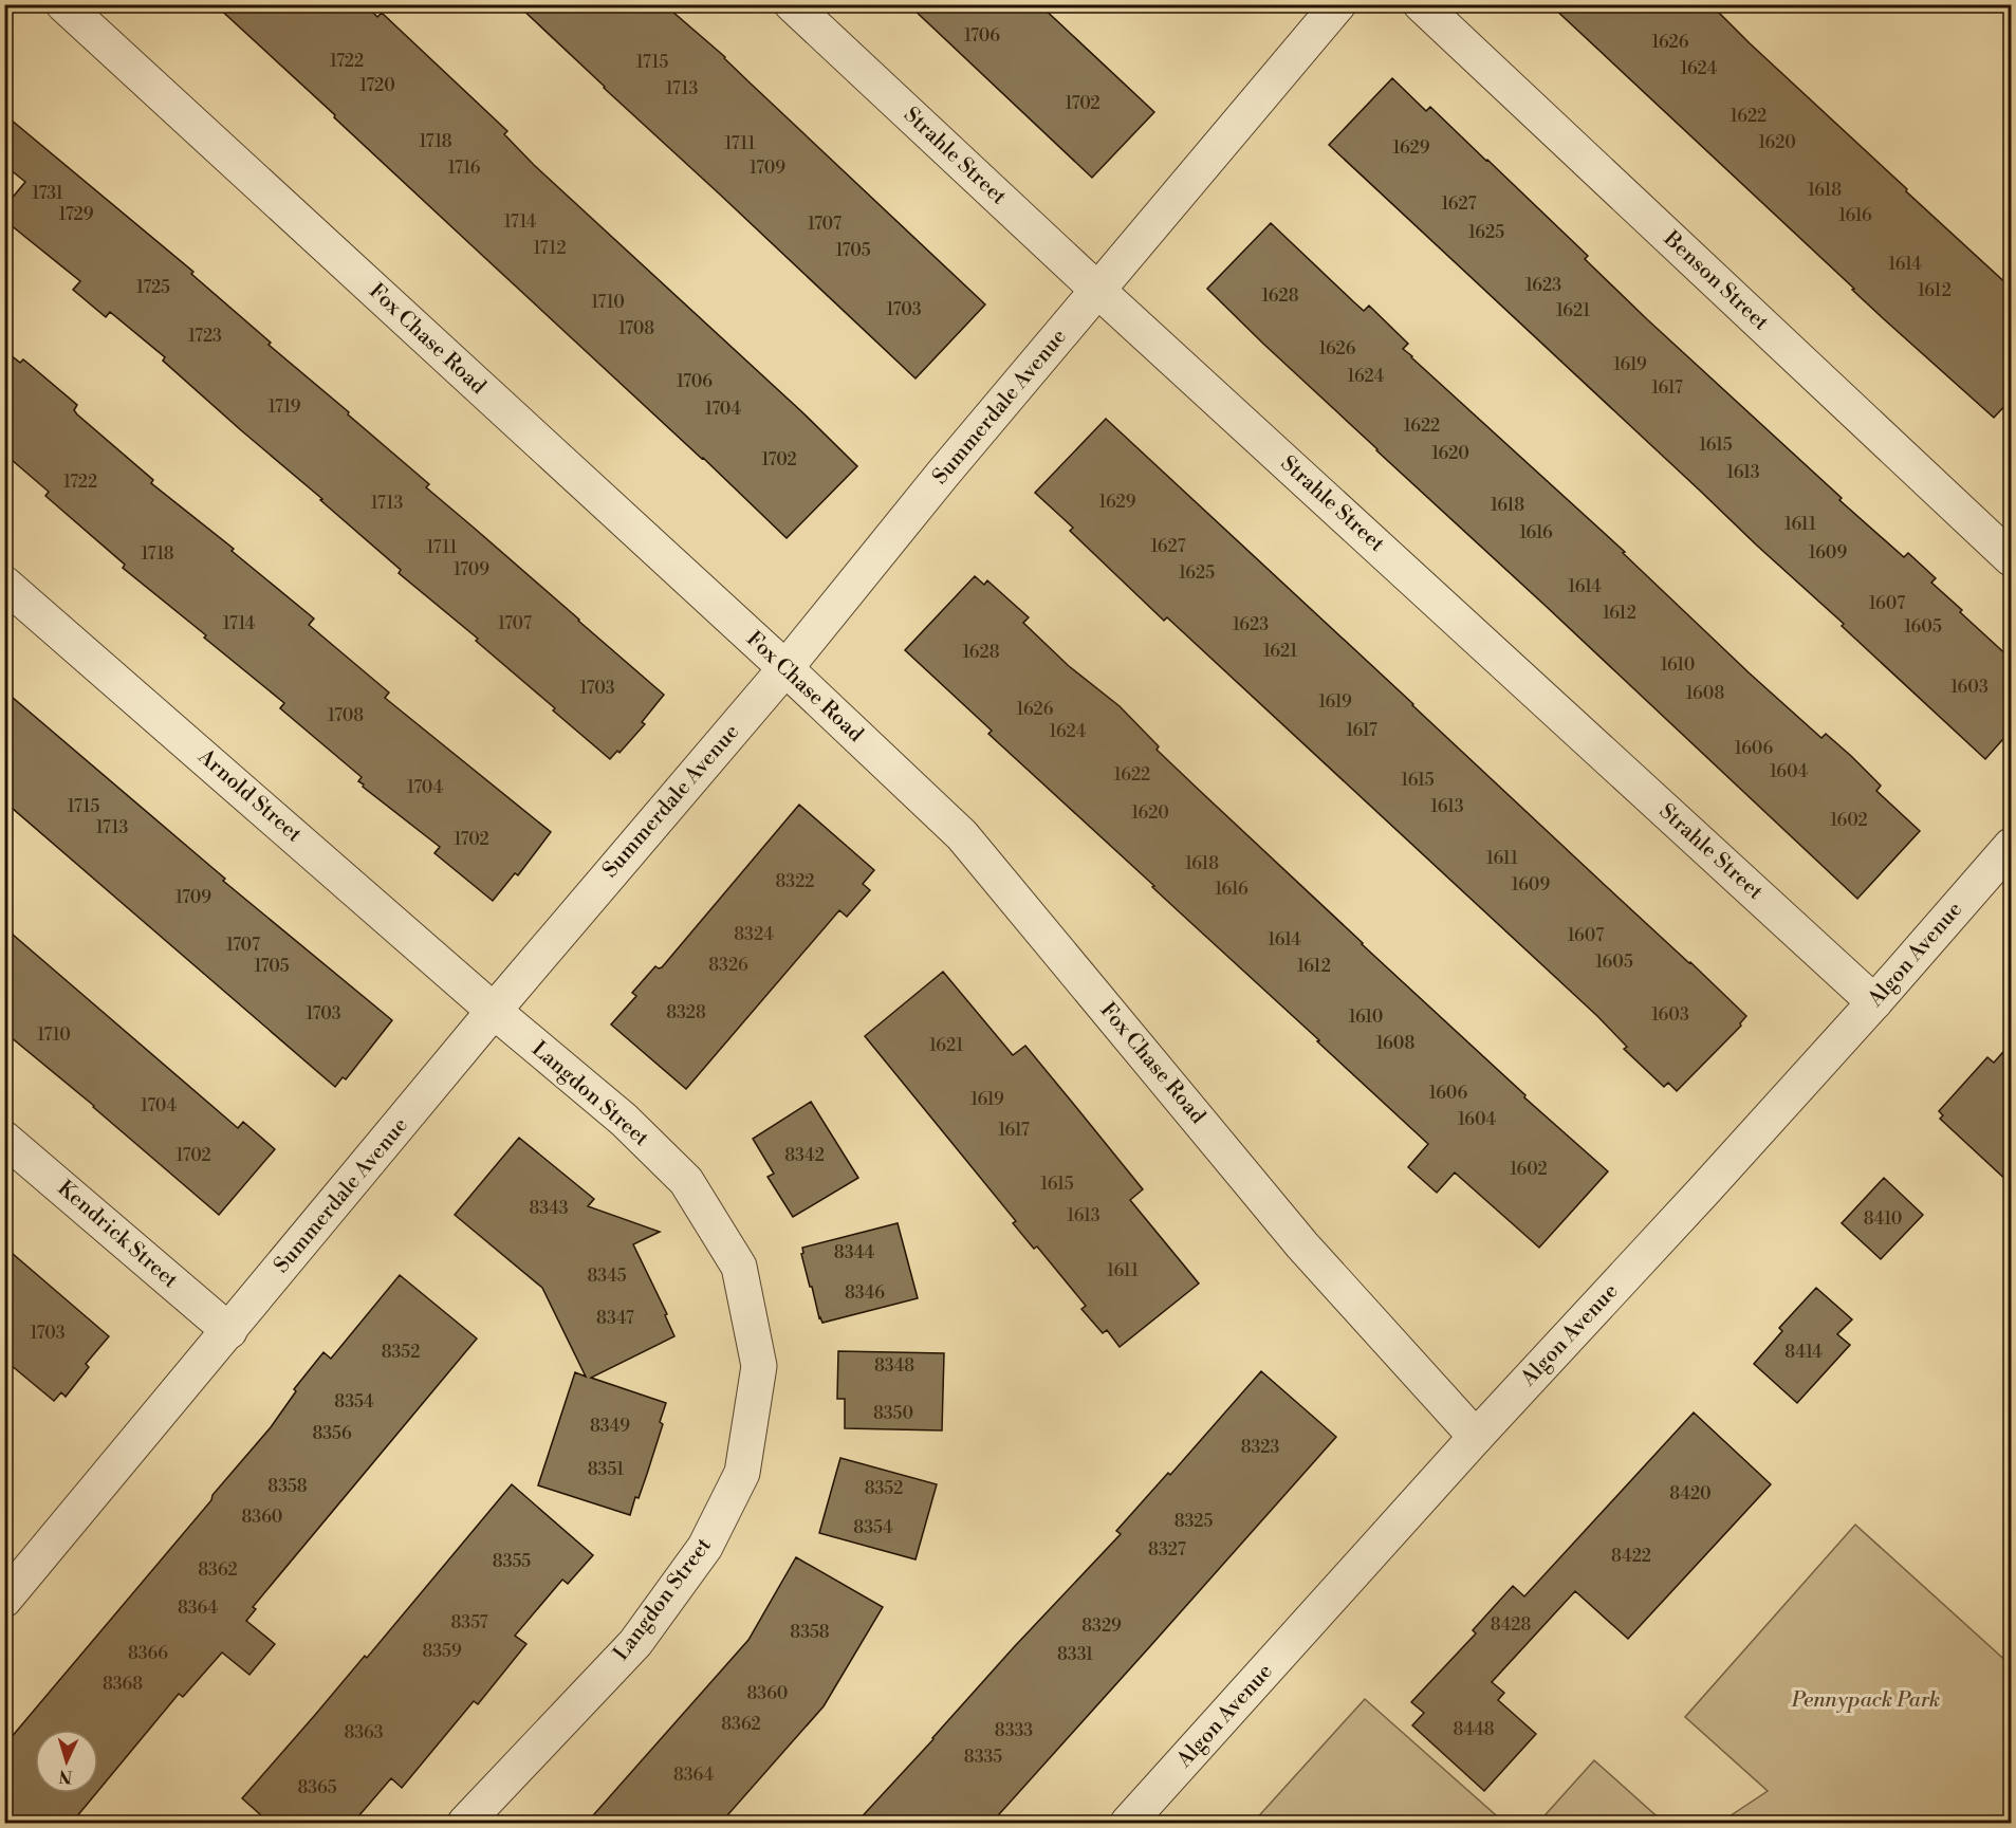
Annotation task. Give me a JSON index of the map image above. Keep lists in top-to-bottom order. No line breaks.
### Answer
{"streets":{"street":["Strahle Street","Benson Street","Fox Chase Road","Summerdale Avenue","Arnold Street","Algon Avenue","Langdon Street","Kendrick Street"]},"crossings":[["Strahle Street","Summerdale Avenue"],["Strahle Street","Algon Avenue"],["Fox Chase Road","Summerdale Avenue"],["Fox Chase Road","Algon Avenue"],["Summerdale Avenue","Arnold Street"],["Summerdale Avenue","Langdon Street"],["Summerdale Avenue","Kendrick Street"],["Arnold Street","Langdon Street"]],"parks":["Pennypack Park"],"house_numbers":["1706","1626","1722","1715","1624","1720","1713","1702","1622","1718","1620","1711","1629","1716","1709","1618","1731","1627","1729","1616","1714","1707","1625","1712","1705","1614","1623","1725","1612","1628","1710","1703","1621","1708","1723","1626","1619","1624","1706","1617","1719","1704","1622","1615","1620","1702","1613","1722","1629","1713","1618","1611","1616","1627","1711","1609","1718","1709","1625","1614","1607","1612","1714","1707","1623","1605","1621","1628","1610","1603","1703","1608","1619","1626","1708","1617","1624","1606","1604","1622","1615","1704","1715","1613","1620","1602","1713","1702","1611","1618","8322","1609","1616","1709","8324","1607","1614","1707","1605","8326","1705","1612","8328","1703","1603","1610","1710","1608","1621","1606","1619","1704","1604","1617","1702","8342","1602","1615","8343","1613","8410","8344","1611","8345","8346","8347","1703","8352","8414","8348","8354","8350","8349","8356","8323","8351","8358","8352","8420","8360","8325","8354","8327","8422","8355","8362","8364","8357","8428","8329","8358","8359","8366","8331","8368","8360","8362","8448","8333","8363","8335","8364","8365"],"north":"bottom"}
